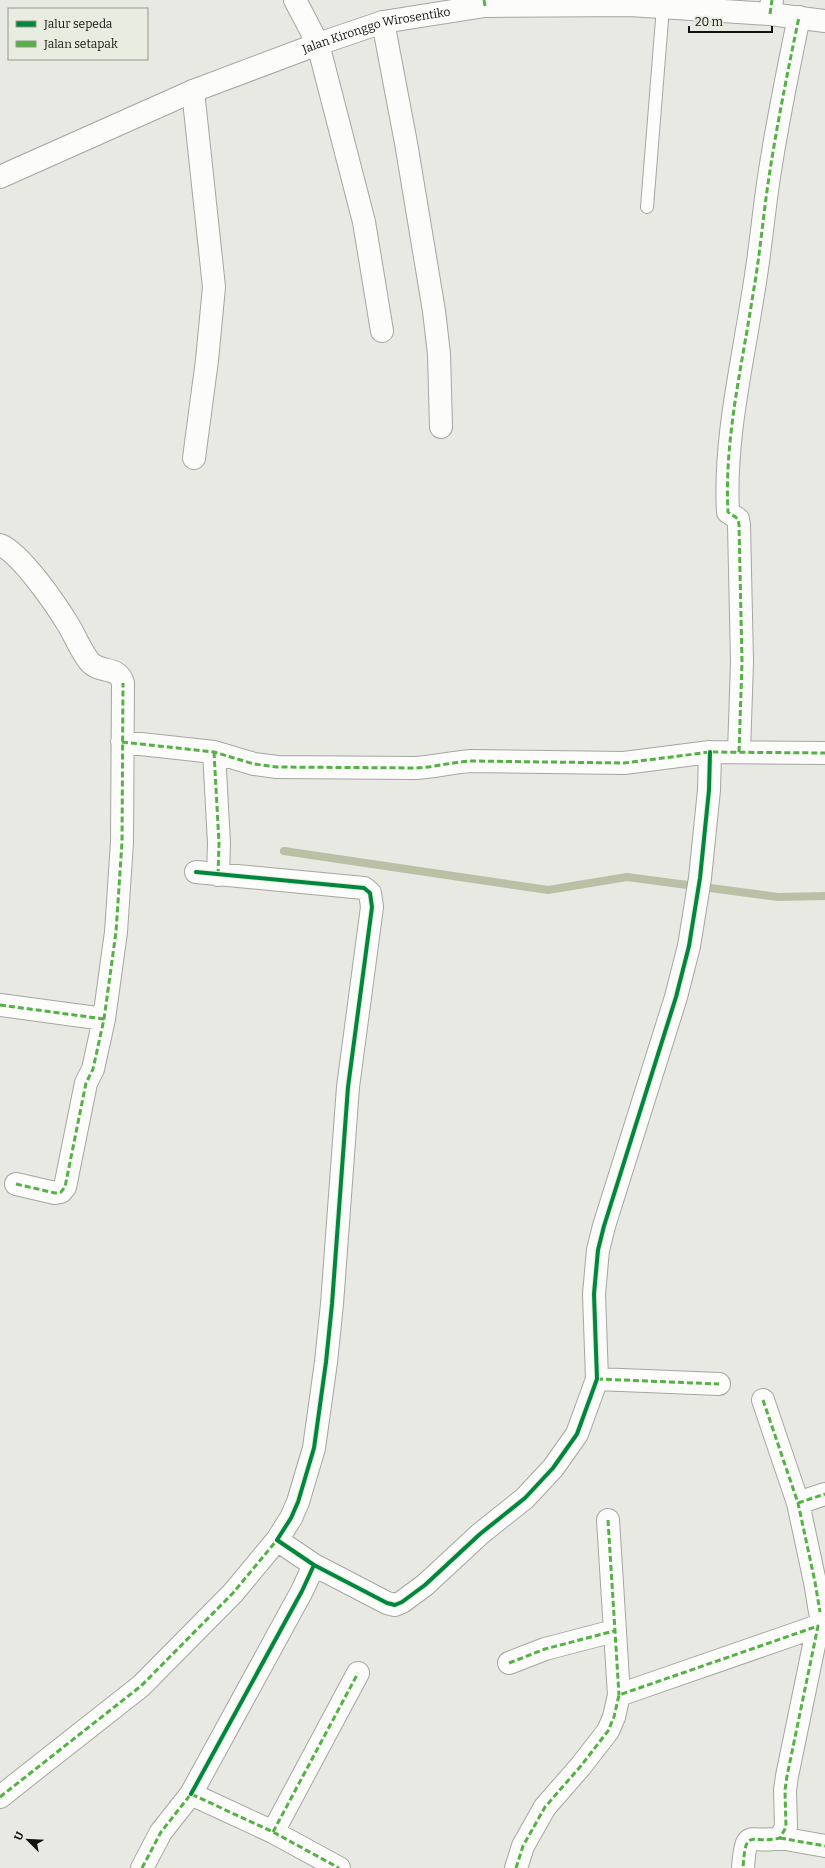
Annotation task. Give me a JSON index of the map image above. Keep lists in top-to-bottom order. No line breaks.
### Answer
{"streets":{"street":["Jalan Kironggo Wirosentiko"]},"legend":["Jalur sepeda","Jalan setapak"],"scale_bar":"20 m","north":"top left"}
